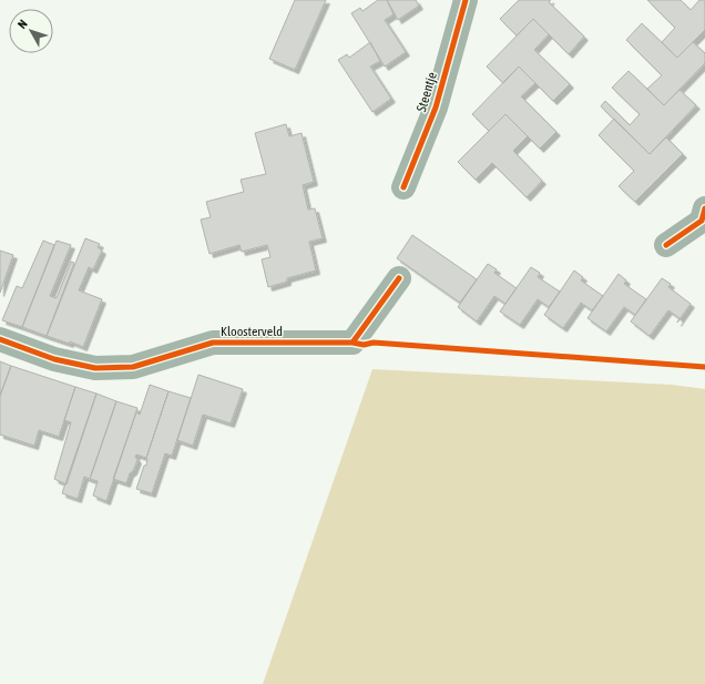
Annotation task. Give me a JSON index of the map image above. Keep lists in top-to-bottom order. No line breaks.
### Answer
{"streets":{"street":["Steentje","Kloosterveld"]},"north":"top left"}
